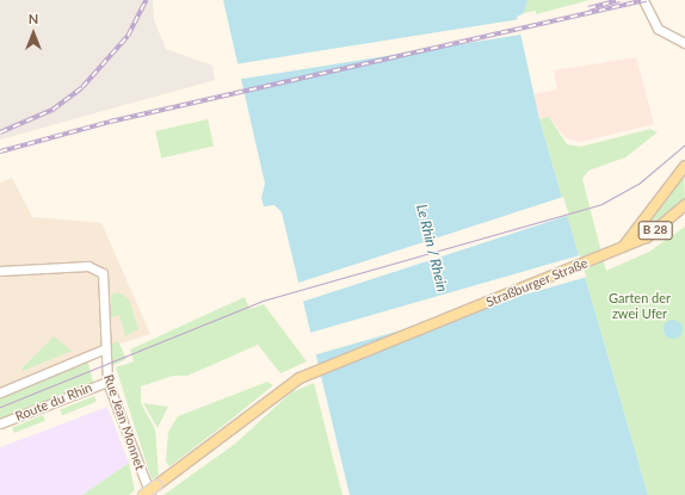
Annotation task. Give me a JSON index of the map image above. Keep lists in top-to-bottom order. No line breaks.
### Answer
{"streets":{"main road":["B 28","Straßburger Straße"],"street":["Route du Rhin","Rue Jean Monnet"]},"crossings":[["B 28","Straßburger Straße"],["Route du Rhin","Rue Jean Monnet"]],"water":["Le Rhin / Rhein"],"parks":["Garten der zwei Ufer"],"north":"top"}
